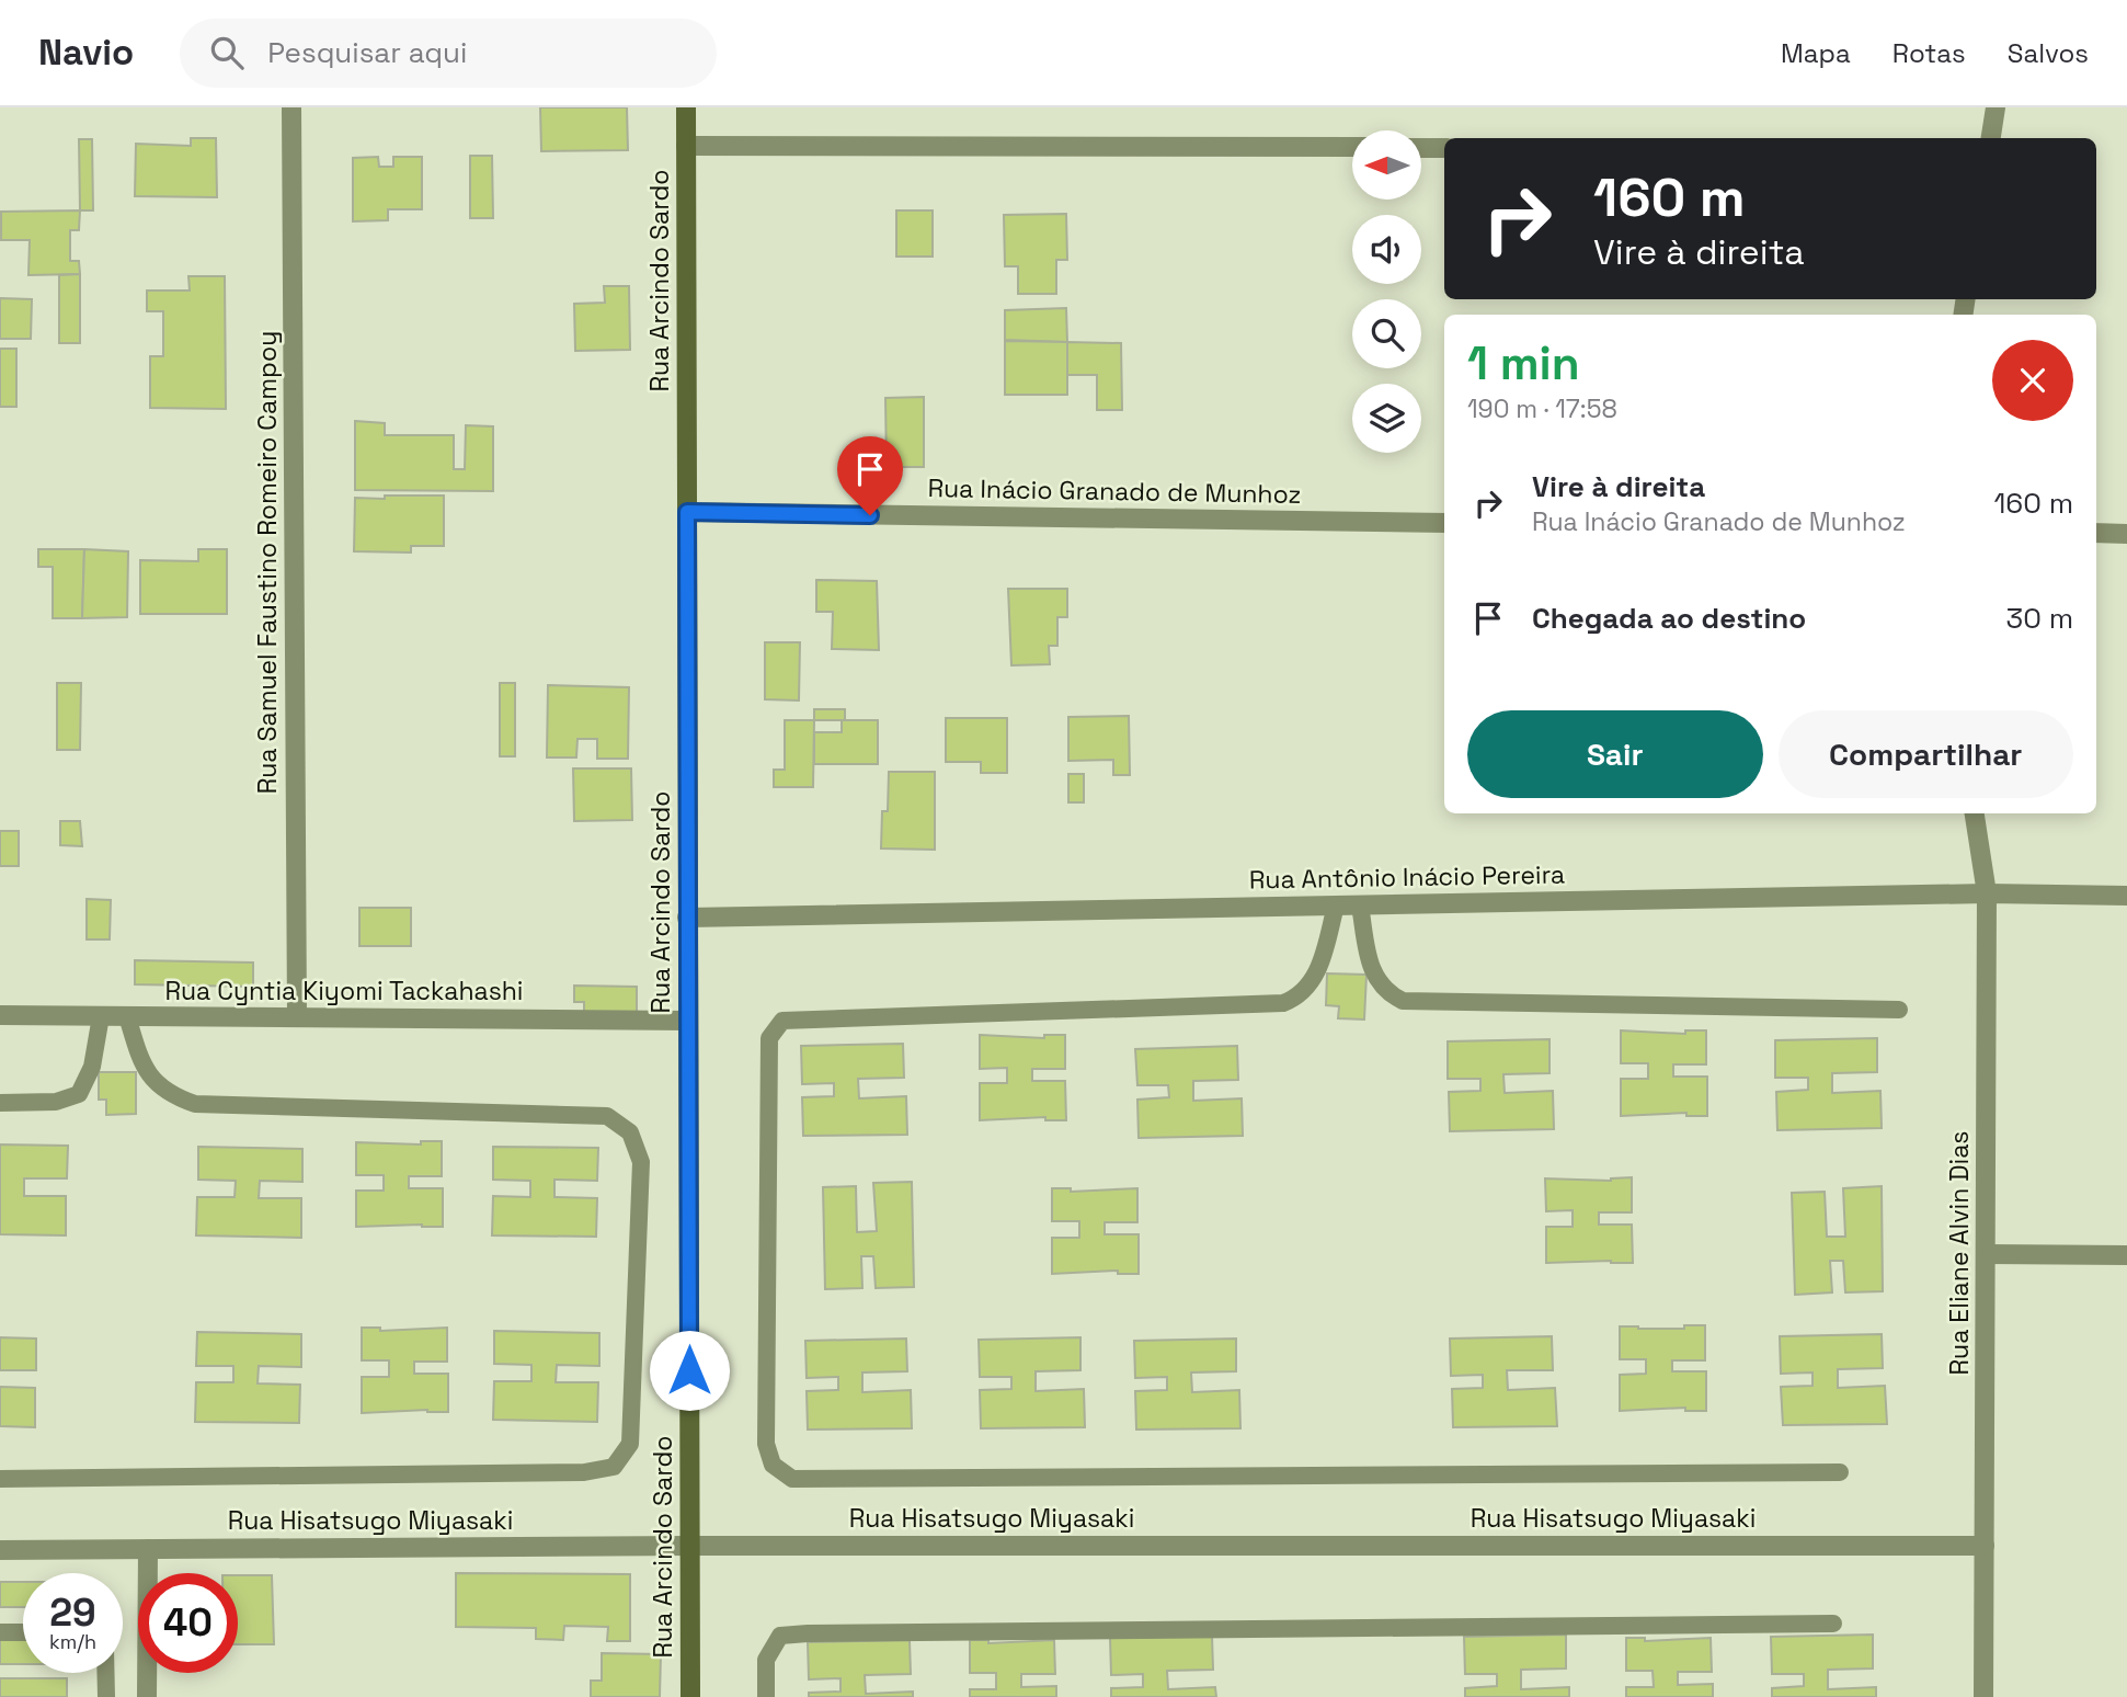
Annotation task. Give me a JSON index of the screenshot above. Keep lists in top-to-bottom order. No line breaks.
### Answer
{"streets":{"street":["Rua Arcindo Sardo","Rua Inácio Granado de Munhoz","Rua Samuel Faustino Romeiro Campoy","Rua Antônio Inácio Pereira","Rua Cyntia Kiyomi Tackahashi","Rua Eliane Alvin Dias","Rua Hisatsugo Miyasaki"]},"crossings":[["Rua Arcindo Sardo","Rua Inácio Granado de Munhoz"],["Rua Arcindo Sardo","Rua Antônio Inácio Pereira"],["Rua Arcindo Sardo","Rua Cyntia Kiyomi Tackahashi"],["Rua Arcindo Sardo","Rua Hisatsugo Miyasaki"],["Rua Samuel Faustino Romeiro Campoy","Rua Cyntia Kiyomi Tackahashi"],["Rua Antônio Inácio Pereira","Rua Eliane Alvin Dias"],["Rua Eliane Alvin Dias","Rua Hisatsugo Miyasaki"]],"north":"left","page":{"header":"Navio","search":"Pesquisar aqui","nav":["Mapa","Rotas","Salvos"],"turn":["160 m","Vire à direita"],"heading":["1 min","190 m · 17:58"],"list":[{"name":"Vire à direita","note":"Rua Inácio Granado de Munhoz","value":"160 m"},{"name":"Chegada ao destino","value":"30 m"}],"buttons":["Sair","Compartilhar"],"speed":"29 km/h","limit":"40"}}
